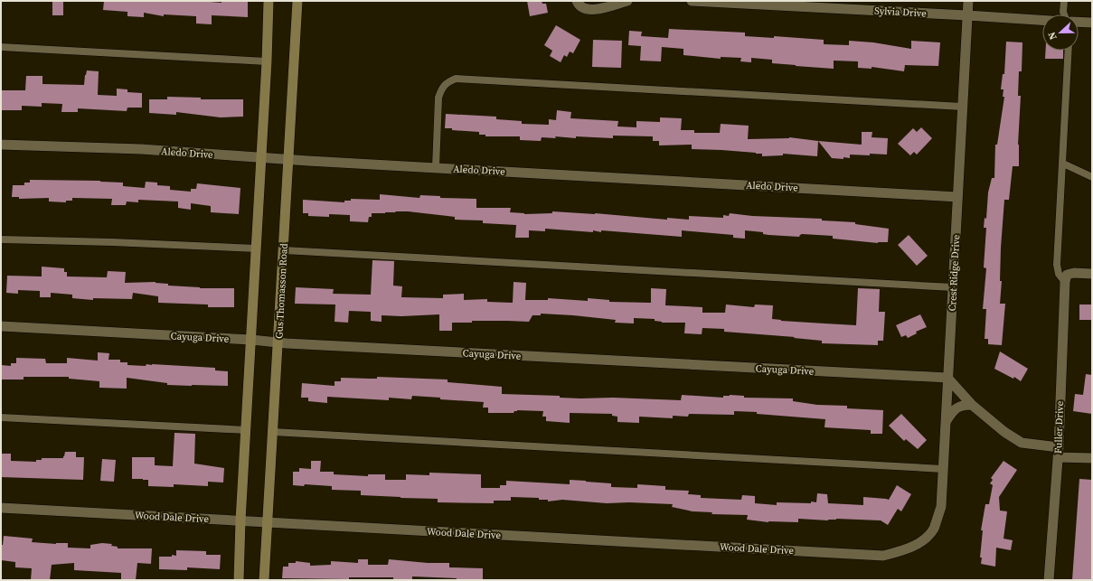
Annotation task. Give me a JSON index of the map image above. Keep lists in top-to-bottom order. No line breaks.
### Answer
{"streets":{"main road":["Gus Thomasson Road"],"street":["Sylvia Drive","Aledo Drive","Crest Ridge Drive","Cayuga Drive","Fuller Drive","Wood Dale Drive"]},"crossings":[["Sylvia Drive","Crest Ridge Drive"],["Aledo Drive","Crest Ridge Drive"],["Aledo Drive","Gus Thomasson Road"],["Crest Ridge Drive","Cayuga Drive"],["Crest Ridge Drive","Wood Dale Drive"],["Gus Thomasson Road","Cayuga Drive"],["Gus Thomasson Road","Wood Dale Drive"]],"north":"left"}
